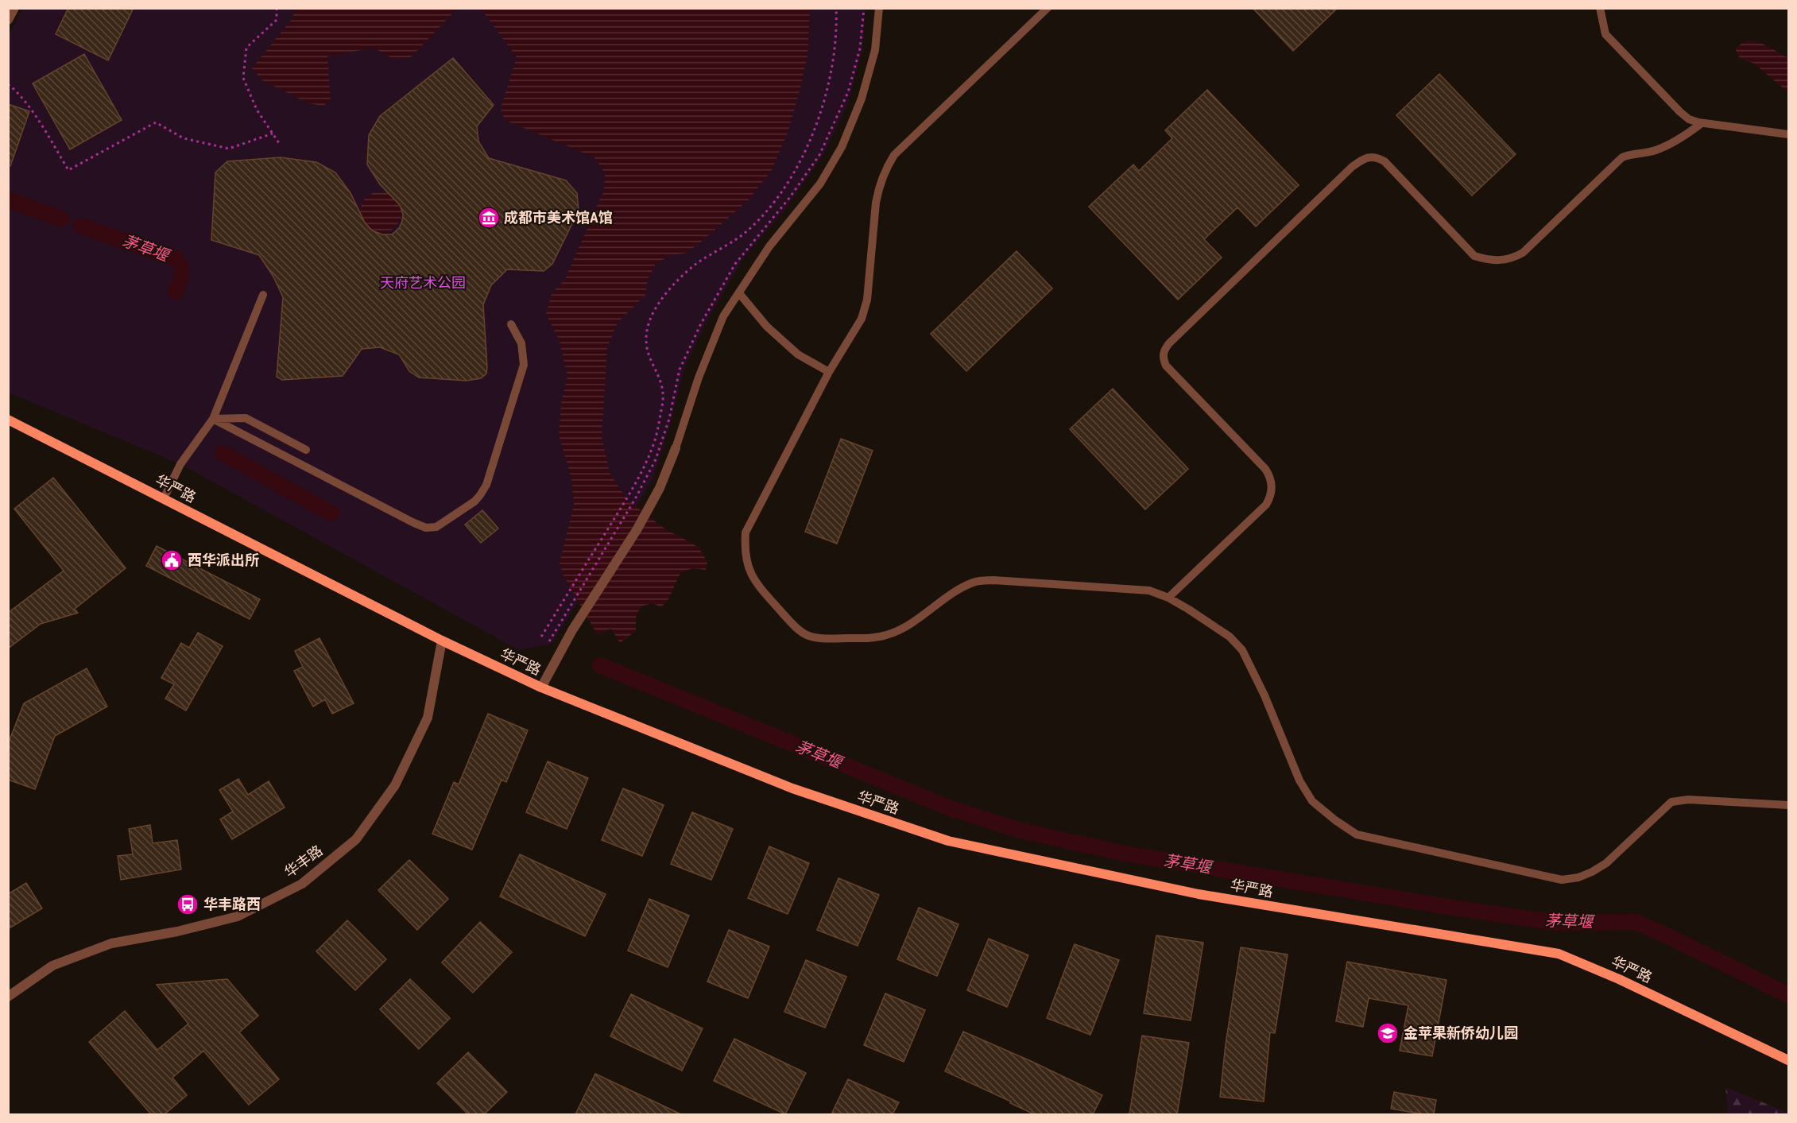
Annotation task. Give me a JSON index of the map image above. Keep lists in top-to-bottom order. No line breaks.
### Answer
{"streets":{"street":["华严路","华丰路"]},"crossings":[["华严路","华丰路"]],"water":["茅草堰"],"parks":["天府艺术公园"],"places":{"museum":["成都市美术馆A馆"],"public building":["西华派出所"],"bus stop":["华丰路西"],"school or university":["金苹果新侨幼儿园"]}}
